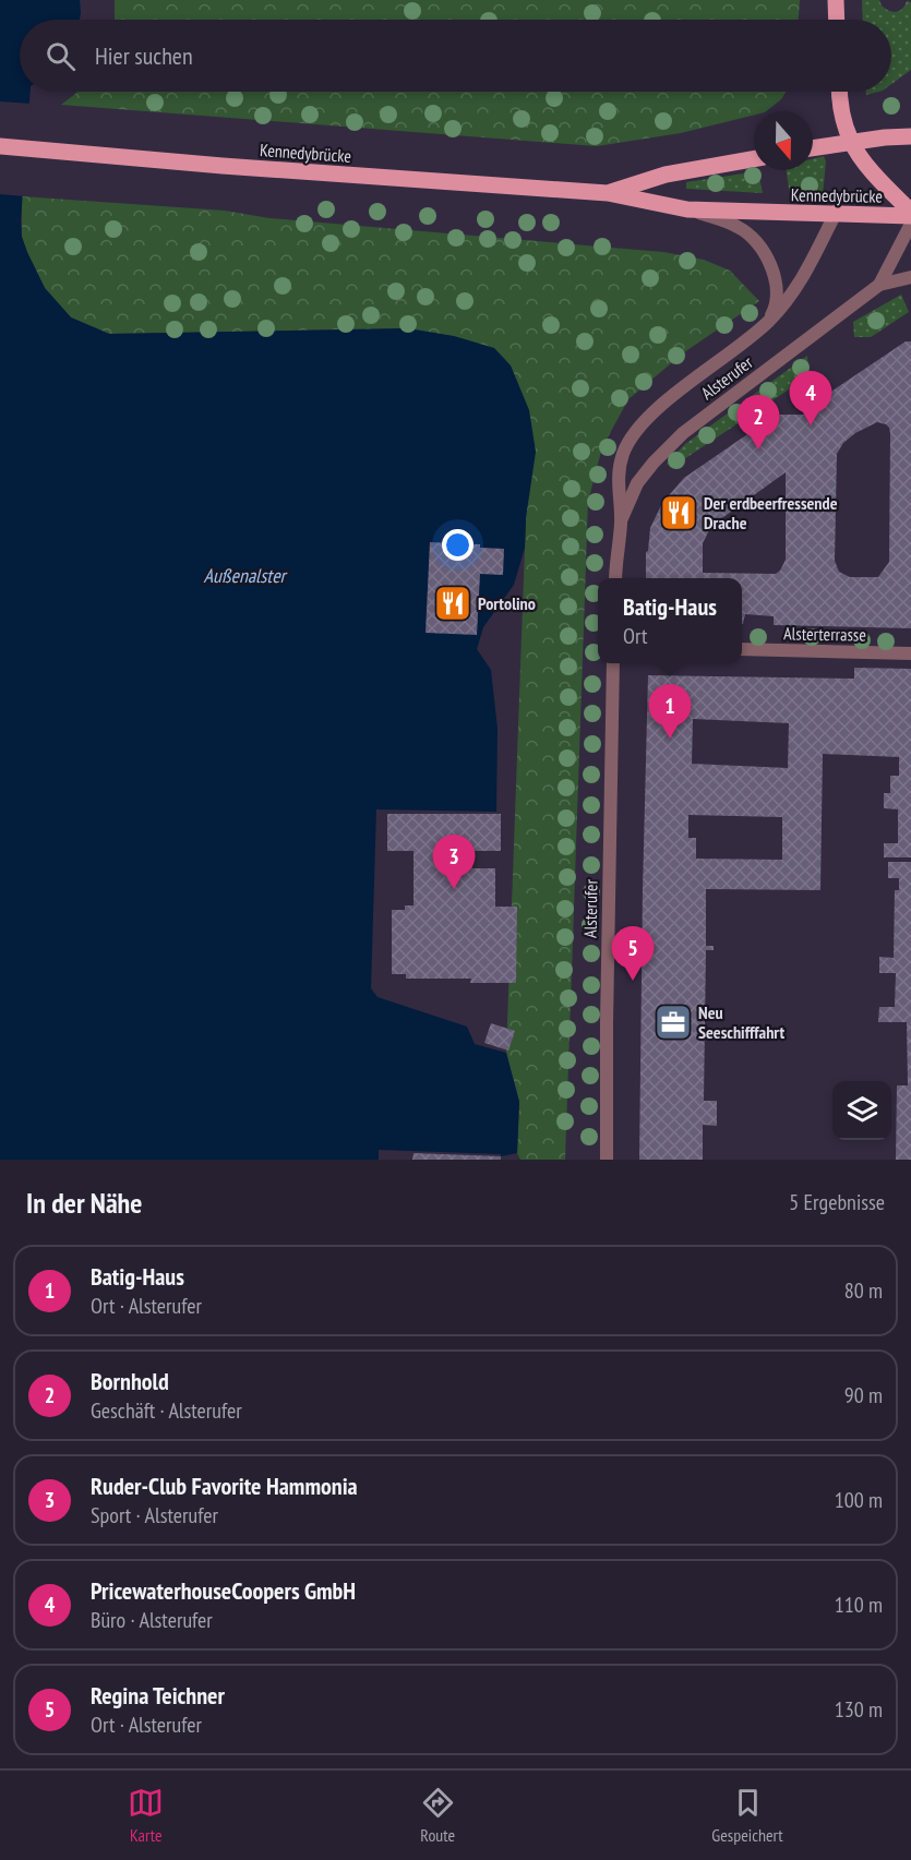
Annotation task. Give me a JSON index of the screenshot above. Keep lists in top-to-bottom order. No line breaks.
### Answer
{"streets":{"main road":["Kennedybrücke"],"street":["Alsterufer","Alsterterrasse"]},"crossings":[["Kennedybrücke","Alsterufer"]],"water":["Außenalster"],"places":{"restaurant":["Der erdbeerfressende Drache","Portolino"],"office":["Neu Seeschifffahrt"]},"north":"bottom","page":{"search":"Hier suchen","pins":["4","2","1","3","5"],"popup":["Batig-Haus","Ort"],"heading":["In der Nähe","5 Ergebnisse"],"list":[{"mark":"1","name":"Batig-Haus","note":"Ort · Alsterufer","value":"80 m"},{"mark":"2","name":"Bornhold","note":"Geschäft · Alsterufer","value":"90 m"},{"mark":"3","name":"Ruder-Club Favorite Hammonia","note":"Sport · Alsterufer","value":"100 m"},{"mark":"4","name":"PricewaterhouseCoopers GmbH","note":"Büro · Alsterufer","value":"110 m"},{"mark":"5","name":"Regina Teichner","note":"Ort · Alsterufer","value":"130 m"}],"nav":["Karte","Route","Gespeichert"]}}
